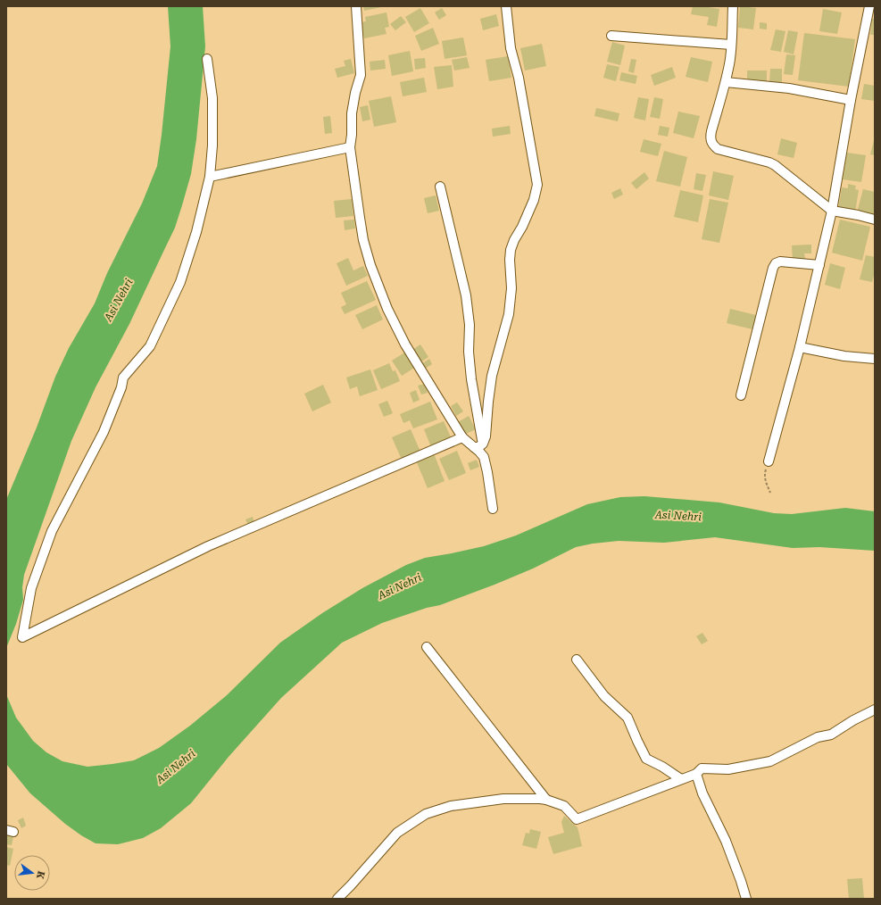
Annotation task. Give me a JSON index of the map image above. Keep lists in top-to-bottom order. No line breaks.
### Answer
{"water":["Asi Nehri"],"north":"right"}
